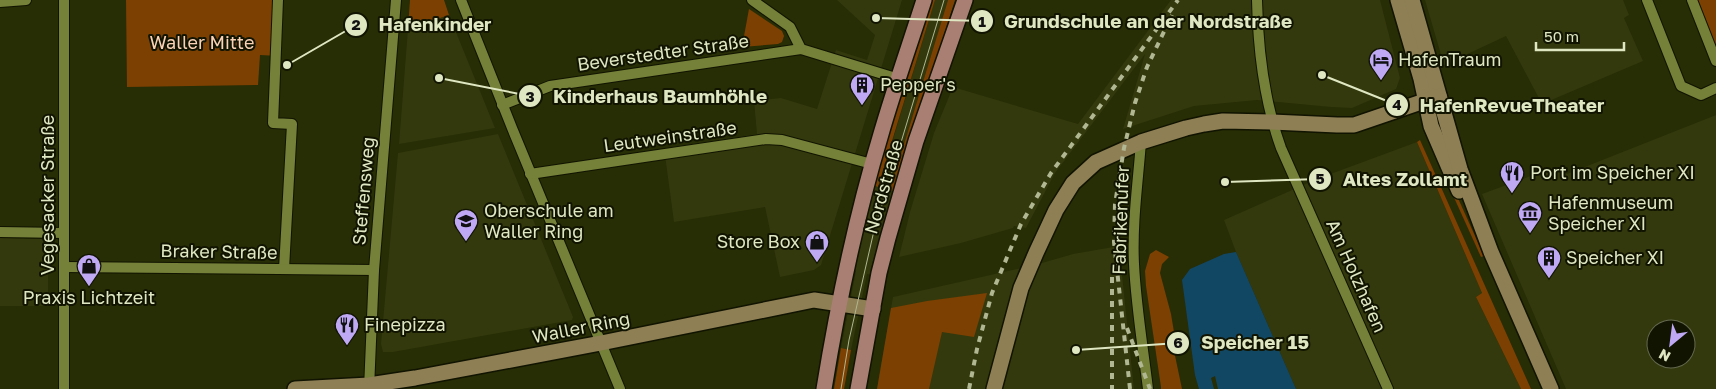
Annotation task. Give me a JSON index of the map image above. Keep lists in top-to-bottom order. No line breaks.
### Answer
{"streets":{"main road":["Nordstraße"],"street":["Beverstedter Straße","Leutweinstraße","Steffensweg","Vegesacker Straße","Fabrikenufer","Braker Straße","Am Holzhafen","Waller Ring"]},"crossings":[["Leutweinstraße","Nordstraße"],["Nordstraße","Waller Ring"],["Steffensweg","Braker Straße"],["Steffensweg","Waller Ring"],["Vegesacker Straße","Braker Straße"]],"parks":["Waller Mitte"],"places":{"other":["Grundschule an der Nordstraße","Hafenkinder","HafenRevueTheater","Kinderhaus Baumhöhle","Altes Zollamt","Speicher 15"],"hotel":["HafenTraum"],"building":["Pepper's","Speicher XI"],"restaurant":["Port im Speicher XI","Finepizza"],"museum":["Hafenmuseum Speicher XI"],"school or university":["Oberschule am Waller Ring"],"shop":["Store Box","Praxis Lichtzeit"]},"scale_bar":"50 m","north":"bottom left"}
